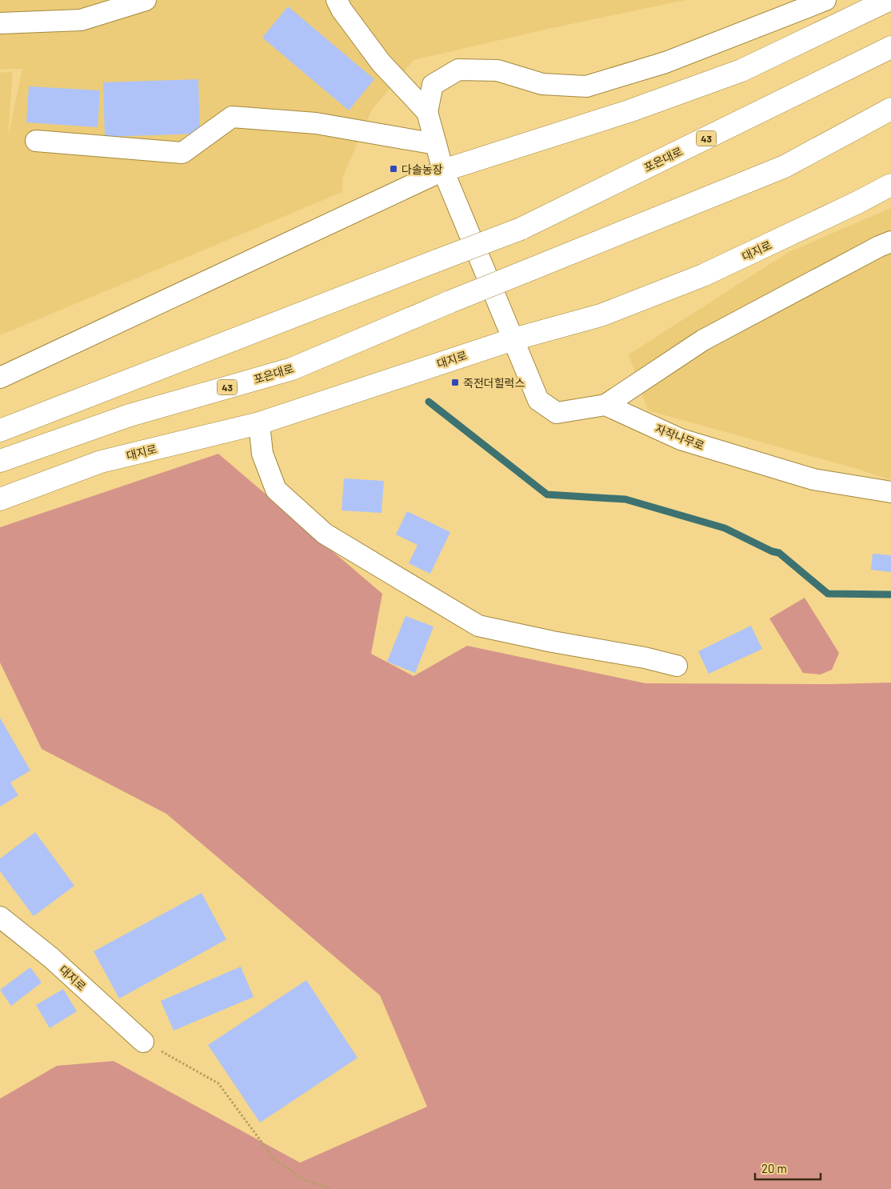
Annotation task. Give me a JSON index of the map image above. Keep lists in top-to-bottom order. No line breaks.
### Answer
{"streets":{"main road":["43","포은대로","대지로"],"street":["자작나무로"]},"places":{"transit":["다솔농장","죽전더힐럭스"]},"scale_bar":"20 m"}
